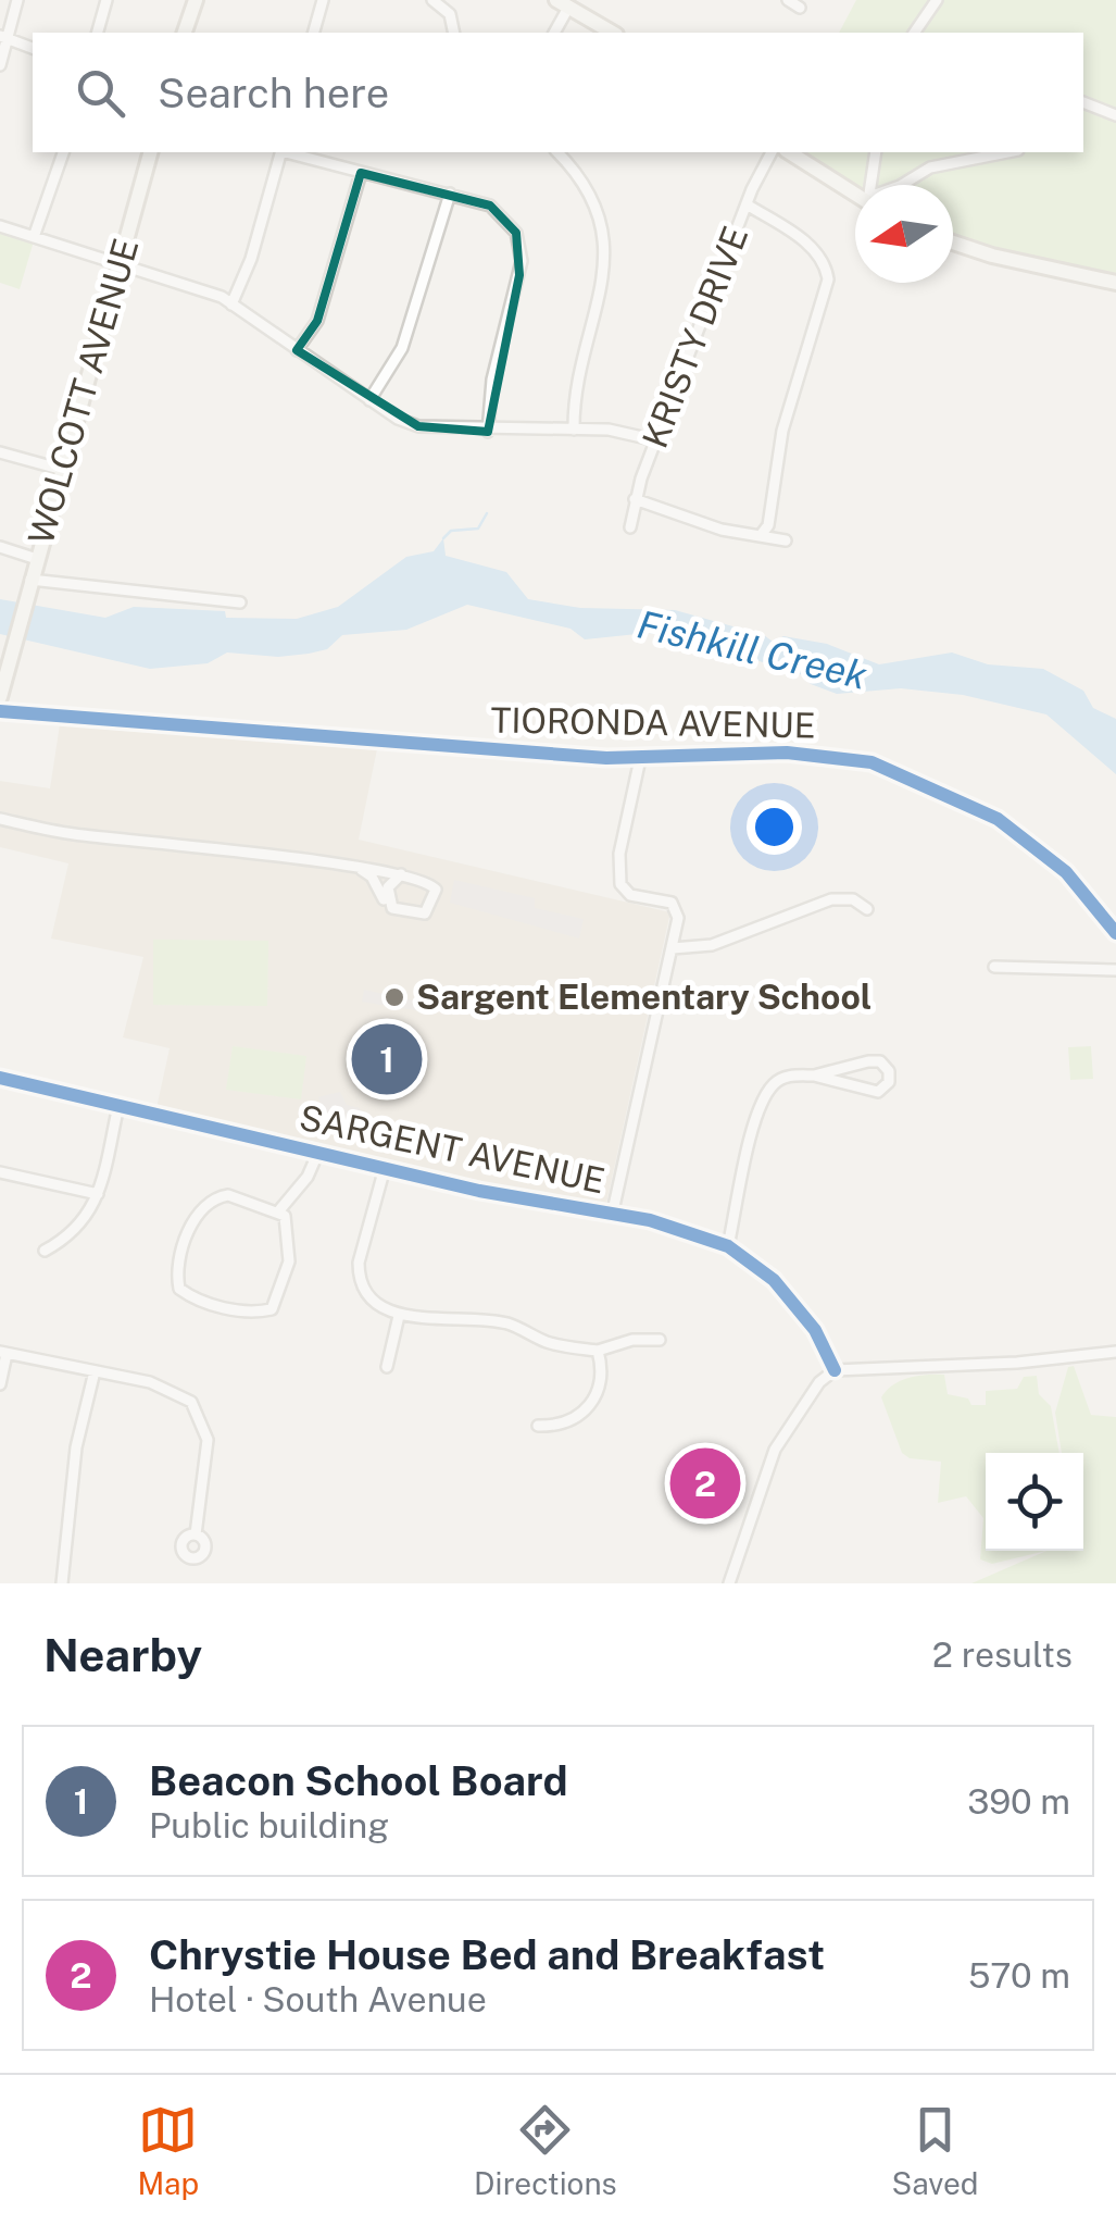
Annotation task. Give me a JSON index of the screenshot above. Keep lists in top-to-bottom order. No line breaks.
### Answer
{"streets":{"main road":["WOLCOTT AVENUE"],"street":["KRISTY DRIVE","TIORONDA AVENUE","SARGENT AVENUE"]},"water":["Fishkill Creek"],"places":["Sargent Elementary School"],"north":"left","page":{"search":"Search here","pins":["1","2"],"heading":["Nearby","2 results"],"list":[{"mark":"1","name":"Beacon School Board","note":"Public building","value":"390 m"},{"mark":"2","name":"Chrystie House Bed and Breakfast","note":"Hotel · South Avenue","value":"570 m"}],"nav":["Map","Directions","Saved"]}}
